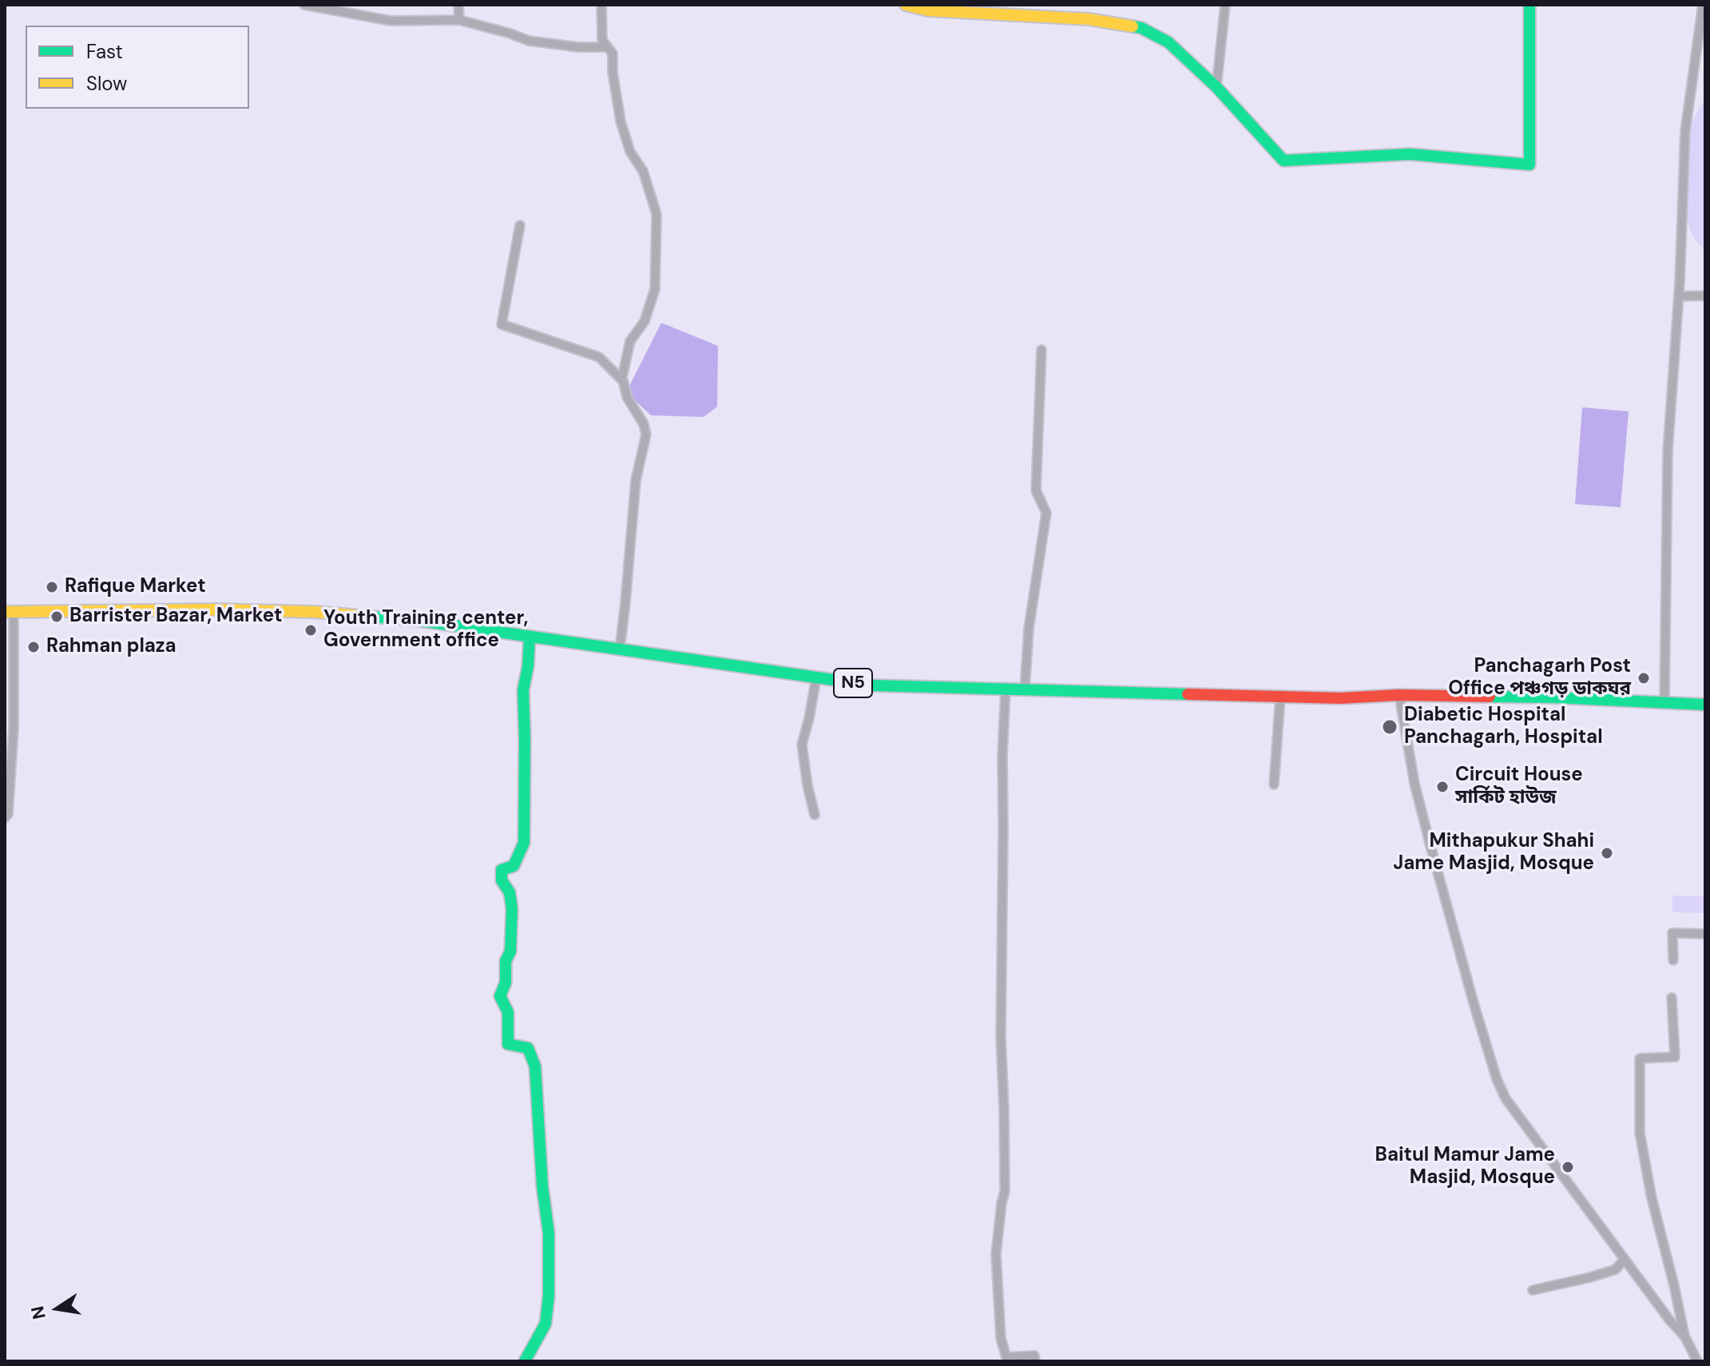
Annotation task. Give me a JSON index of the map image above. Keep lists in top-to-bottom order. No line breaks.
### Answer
{"streets":{"main road":["N5"]},"places":["Rafique Market","Barrister Bazar, Market","Youth Training center, Government office","Rahman plaza","Panchagarh Post Office পঞ্চগড় ডাকঘর","Diabetic Hospital Panchagarh, Hospital","Circuit House সার্কিট হাউজ","Mithapukur Shahi Jame Masjid, Mosque","Baitul Mamur Jame Masjid, Mosque"],"legend":["Fast","Slow"],"north":"left"}
